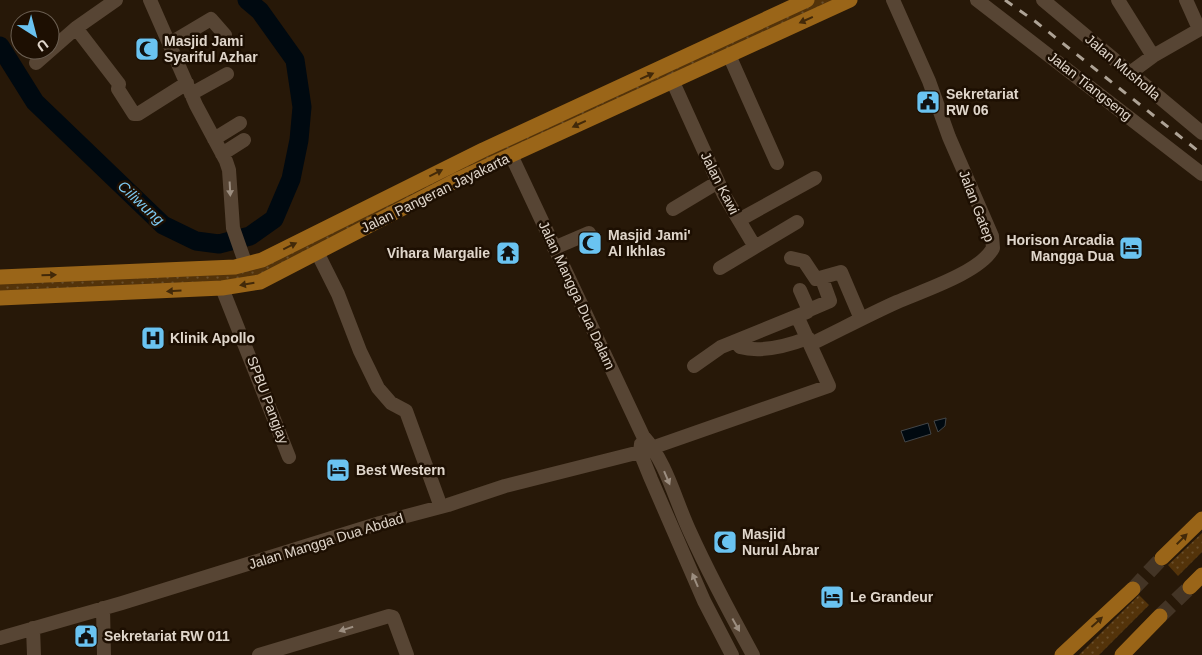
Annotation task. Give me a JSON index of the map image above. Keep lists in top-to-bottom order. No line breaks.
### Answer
{"streets":{"main road":["Jalan Pangeran Jayakarta"],"street":["Jalan Musholla","Jalan Tiangseng","Jalan Kawi","Jalan Gatep","Jalan Mangga Dua Dalam","SPBU Pangjay","Jalan Mangga Dua Abdad"]},"crossings":[["Jalan Kawi","Jalan Pangeran Jayakarta"],["Jalan Pangeran Jayakarta","Jalan Mangga Dua Dalam"],["Jalan Pangeran Jayakarta","SPBU Pangjay"],["Jalan Gatep","Jalan Mangga Dua Abdad"],["Jalan Mangga Dua Dalam","Jalan Mangga Dua Abdad"]],"water":["Ciliwung"],"places":{"mosque":["Masjid Jami Syariful Azhar","Masjid Jami' Al Ikhlas","Masjid Nurul Abrar"],"public building":["Sekretariat RW 06","Sekretariat RW 011"],"hotel":["Horison Arcadia Mangga Dua","Best Western","Le Grandeur"],"temple":["Vihara Margalie"],"hospital":["Klinik Apollo"]},"north":"bottom right"}
